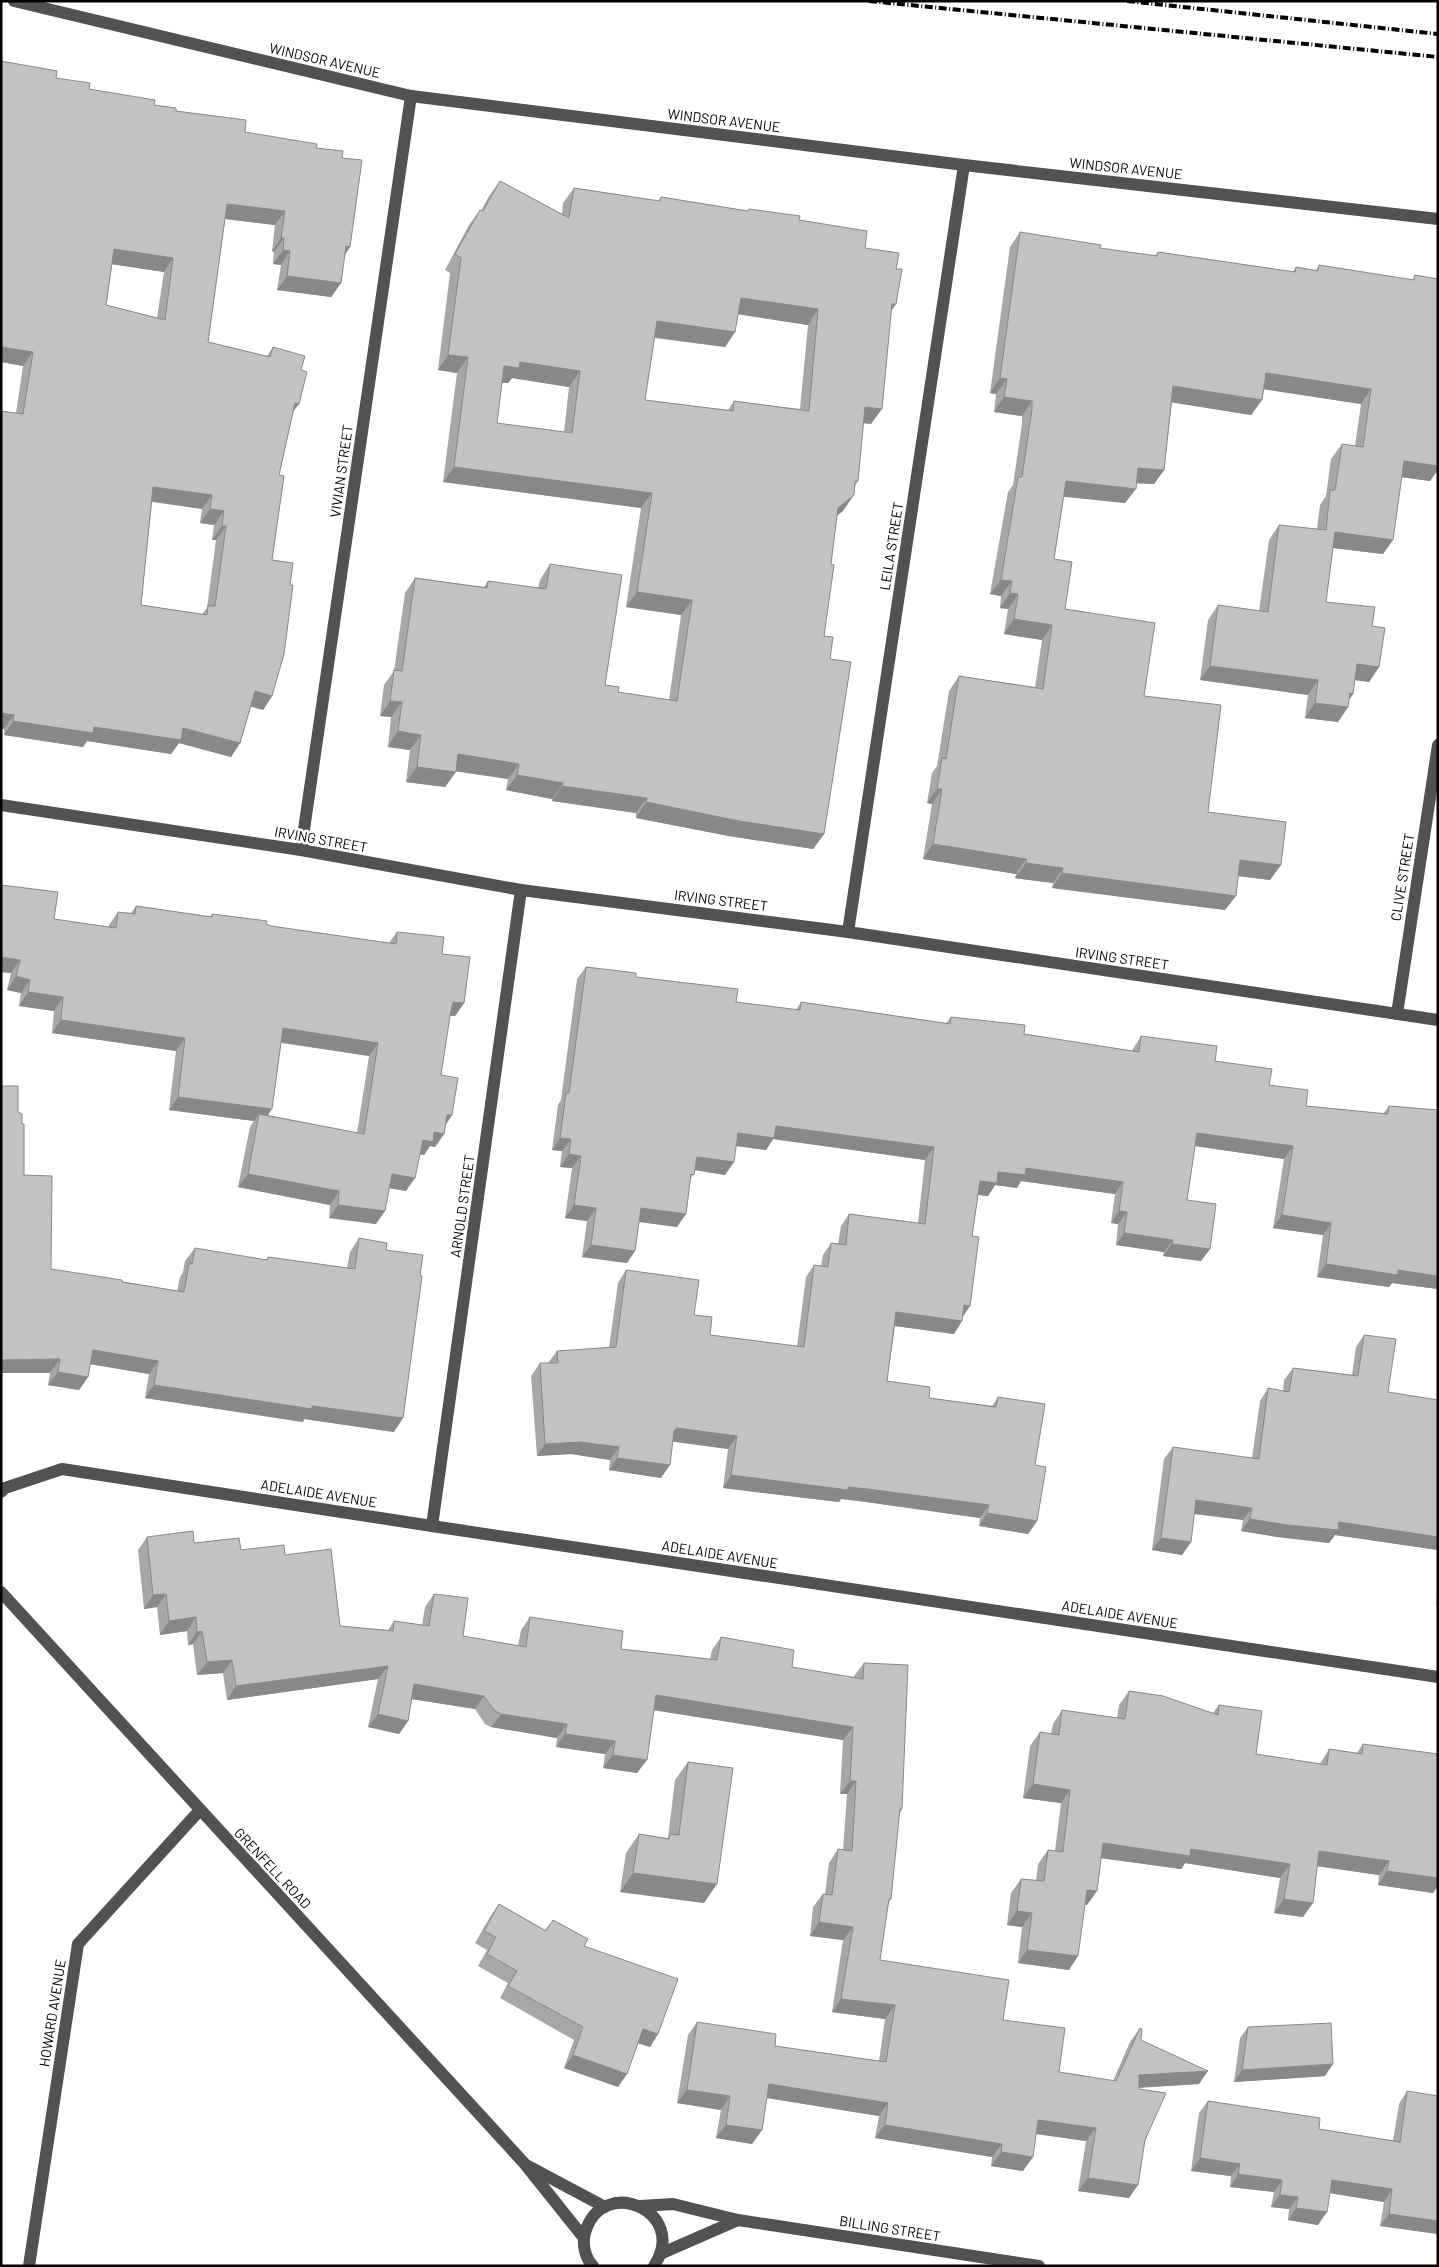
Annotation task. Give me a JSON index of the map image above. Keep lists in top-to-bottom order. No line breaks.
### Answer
{"streets":{"street":["WINDSOR AVENUE","VIVIAN STREET","LEILA STREET","IRVING STREET","CLIVE STREET","ARNOLD STREET","ADELAIDE AVENUE","GRENFELL ROAD","HOWARD AVENUE","BILLING STREET"]},"crossings":[["WINDSOR AVENUE","VIVIAN STREET"],["WINDSOR AVENUE","LEILA STREET"],["VIVIAN STREET","IRVING STREET"],["LEILA STREET","IRVING STREET"],["IRVING STREET","CLIVE STREET"],["IRVING STREET","ARNOLD STREET"],["ARNOLD STREET","ADELAIDE AVENUE"],["GRENFELL ROAD","HOWARD AVENUE"],["GRENFELL ROAD","BILLING STREET"]]}
